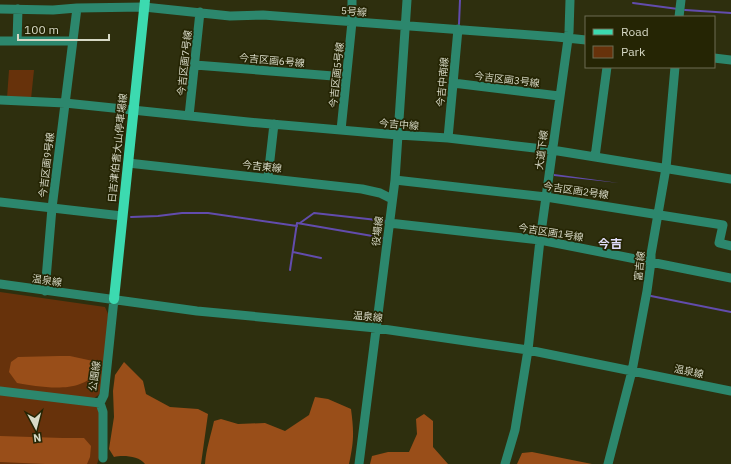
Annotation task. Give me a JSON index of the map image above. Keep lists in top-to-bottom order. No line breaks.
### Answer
{"streets":{"main road":["日吉津伯耆大山停車場線"],"street":["5号線","今吉区画6号線","今吉区画7号線","今吉区画5号線","今吉区画3号線","今吉中南線","今吉中線","大道下線","今吉区画9号線","今吉東線","今吉区画2号線","役場線","今吉区画1号線","富吉線","温泉線","公園線"]},"crossings":[["5号線","今吉区画7号線"],["5号線","今吉区画5号線"],["5号線","今吉中南線"],["5号線","日吉津伯耆大山停車場線"],["5号線","大道下線"],["5号線","今吉区画9号線"],["5号線","役場線"],["今吉区画6号線","今吉区画7号線"],["今吉区画6号線","今吉区画5号線"],["今吉区画7号線","今吉中線"],["今吉区画5号線","今吉中線"],["今吉区画3号線","今吉中南線"],["今吉区画3号線","大道下線"],["今吉中南線","今吉中線"],["今吉中線","日吉津伯耆大山停車場線"],["今吉中線","大道下線"],["今吉中線","今吉区画9号線"],["今吉中線","役場線"],["今吉中線","富吉線"],["日吉津伯耆大山停車場線","今吉東線"],["日吉津伯耆大山停車場線","温泉線"],["日吉津伯耆大山停車場線","公園線"],["大道下線","今吉区画2号線"],["大道下線","今吉区画1号線"],["大道下線","温泉線"],["今吉区画9号線","温泉線"],["今吉東線","役場線"],["今吉区画2号線","役場線"],["今吉区画2号線","富吉線"],["役場線","今吉区画1号線"],["役場線","温泉線"],["今吉区画1号線","富吉線"],["富吉線","温泉線"],["温泉線","公園線"]],"districts":["今吉"],"legend":["Road","Park"],"scale_bar":"100 m","north":"bottom"}
